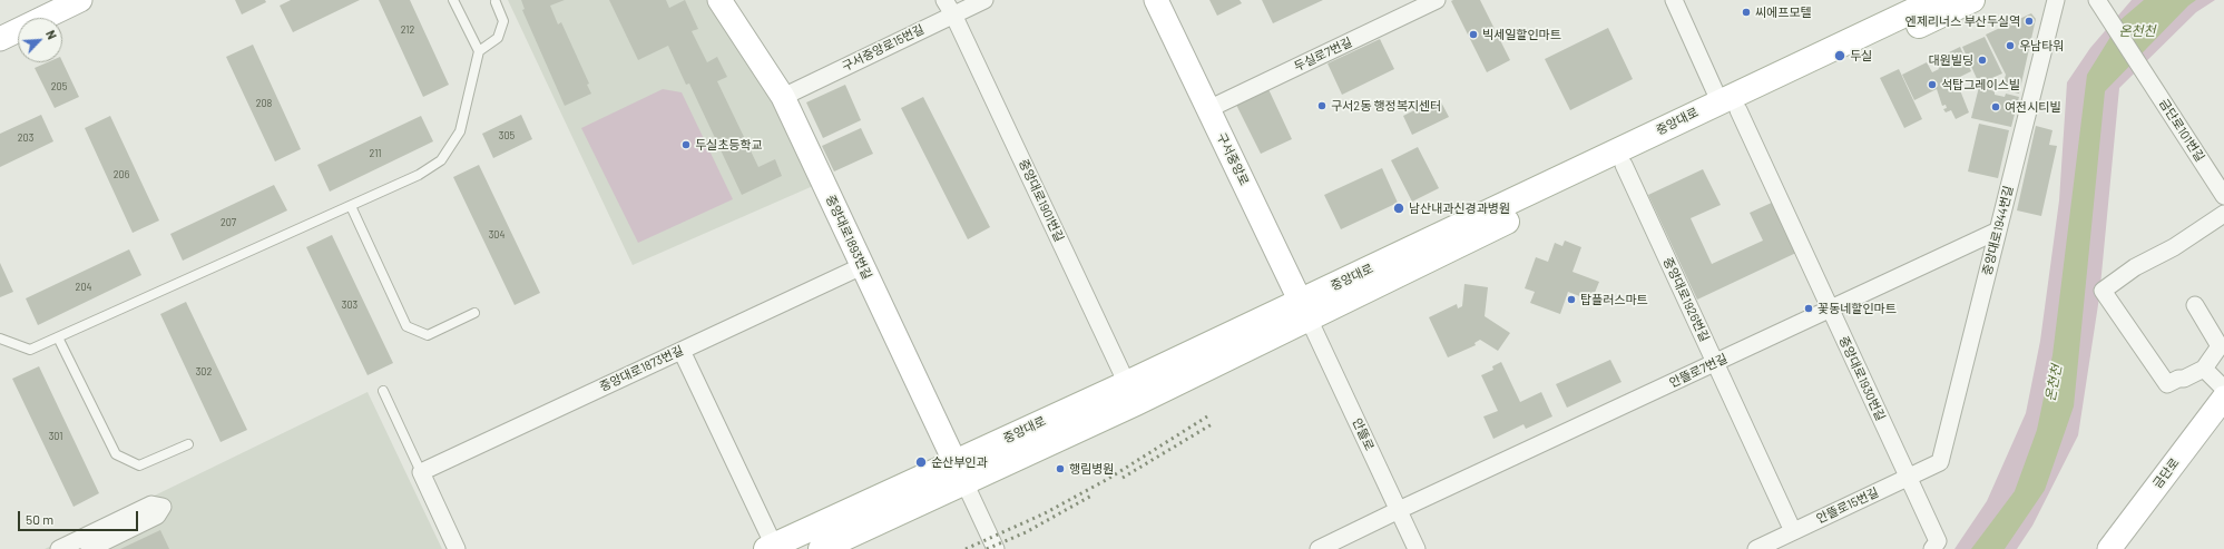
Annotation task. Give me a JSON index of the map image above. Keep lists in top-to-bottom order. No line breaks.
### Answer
{"streets":{"main road":["중앙대로"],"street":["구서중앙로15번길","두실로7번길","금단로101번길","구서중앙로","중앙대로1901번길","중앙대로1944번길","중앙대로1893번길","중앙대로1926번길","중앙대로1873번길","안뜰로7번길","중앙대로1930번길","안뜰로","금단로","안뜰로15번길"]},"crossings":[["구서중앙로15번길","중앙대로1901번길"],["구서중앙로15번길","중앙대로1893번길"],["두실로7번길","구서중앙로"],["중앙대로","구서중앙로"],["중앙대로","중앙대로1901번길"],["중앙대로","중앙대로1893번길"],["중앙대로","중앙대로1926번길"],["중앙대로","중앙대로1930번길"],["중앙대로","안뜰로"],["구서중앙로","안뜰로"],["중앙대로1944번길","안뜰로7번길"],["중앙대로1944번길","안뜰로15번길"],["중앙대로1893번길","중앙대로1873번길"],["중앙대로1926번길","안뜰로7번길"],["중앙대로1926번길","안뜰로15번길"],["안뜰로7번길","중앙대로1930번길"],["안뜰로7번길","안뜰로"],["중앙대로1930번길","안뜰로15번길"]],"water":["온천천"],"places":["씨에프모텔","엔제리너스 부산두실역","빅세일할인마트","우남타워","두실","대원빌딩","석탑그레이스빌","구서2동 행정복지센터","여전시티빌","두실초등학교","남산내과신경과병원","탑플러스마트","꽃동네할인마트","순산부인과","행림병원"],"house_numbers":["212","205","208","305","203","211","206","207","304","204","303","302","301"],"scale_bar":"50 m","north":"top right"}
